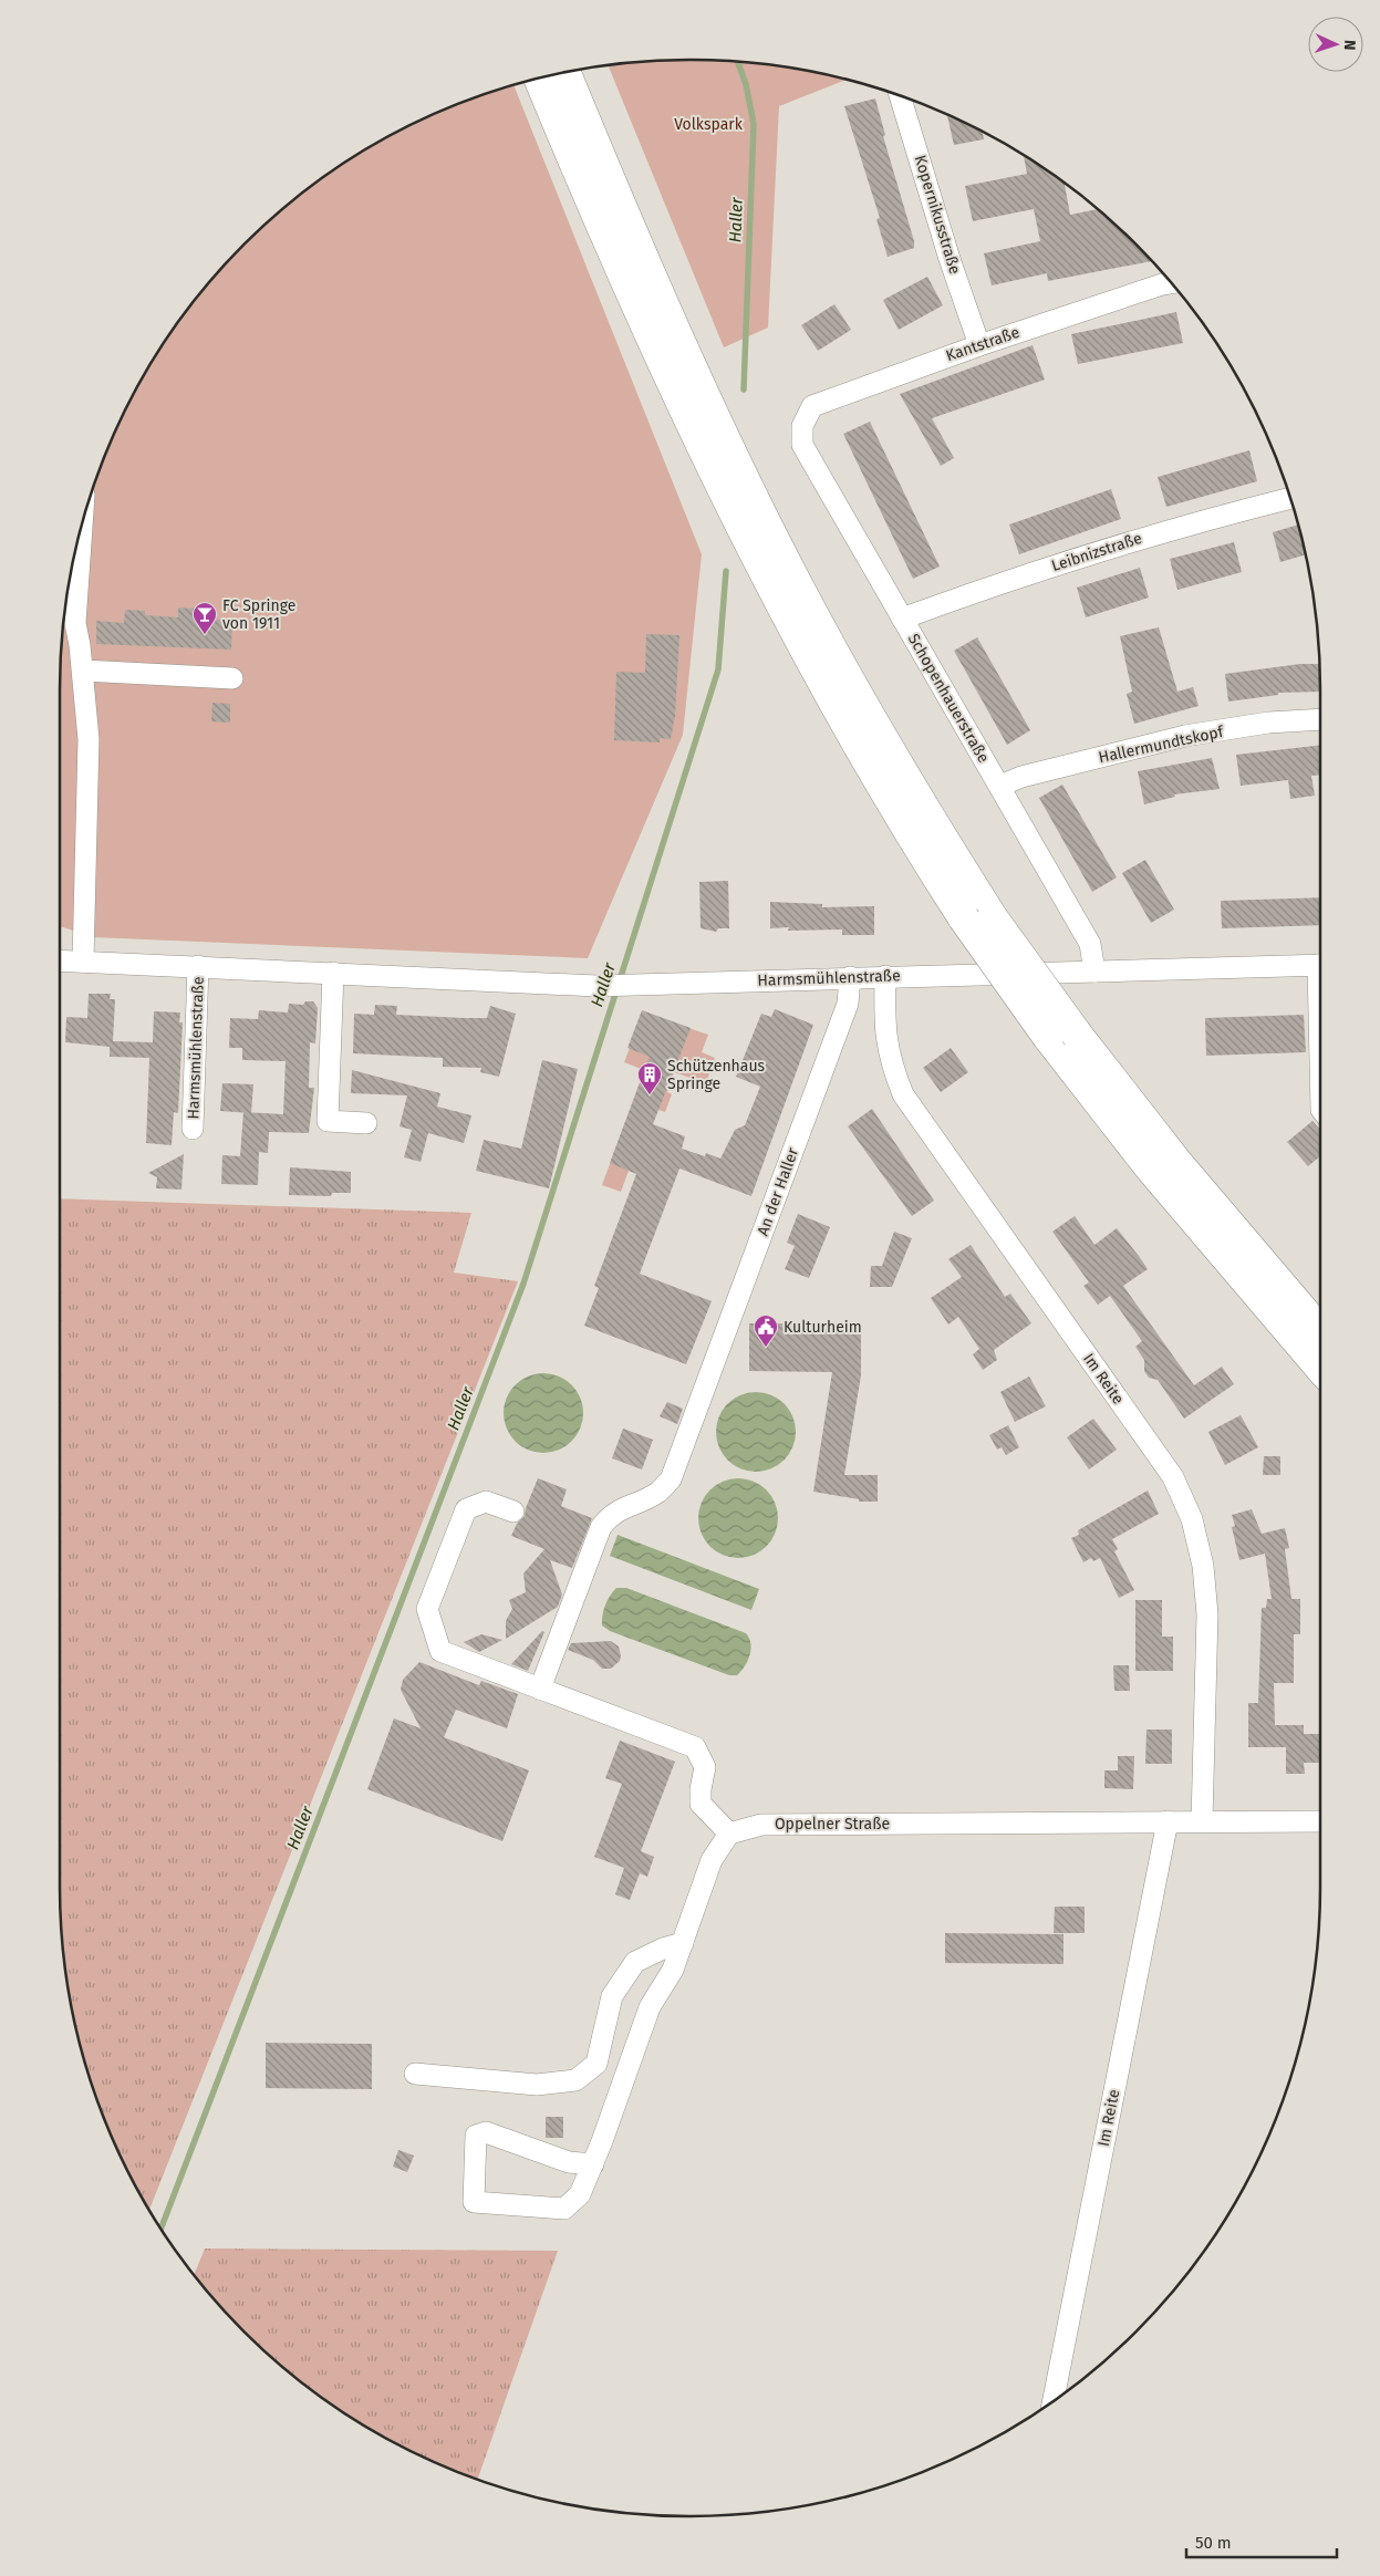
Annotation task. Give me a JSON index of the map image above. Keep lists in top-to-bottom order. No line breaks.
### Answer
{"streets":{"street":["Kopernikusstraße","Kantstraße","Leibnizstraße","Schopenhauerstraße","Hallermundtskopf","Harmsmühlenstraße","An der Haller","Im Reite","Oppelner Straße"]},"crossings":[["Kopernikusstraße","Kantstraße"],["Kantstraße","Schopenhauerstraße"],["Leibnizstraße","Schopenhauerstraße"],["Schopenhauerstraße","Hallermundtskopf"],["Schopenhauerstraße","Harmsmühlenstraße"],["Harmsmühlenstraße","An der Haller"],["Harmsmühlenstraße","Im Reite"],["Im Reite","Oppelner Straße"]],"water":["Haller"],"parks":["Volkspark"],"places":{"bar":["FC Springe von 1911"],"building":["Schützenhaus Springe"],"public building":["Kulturheim"]},"scale_bar":"50 m","north":"right"}
